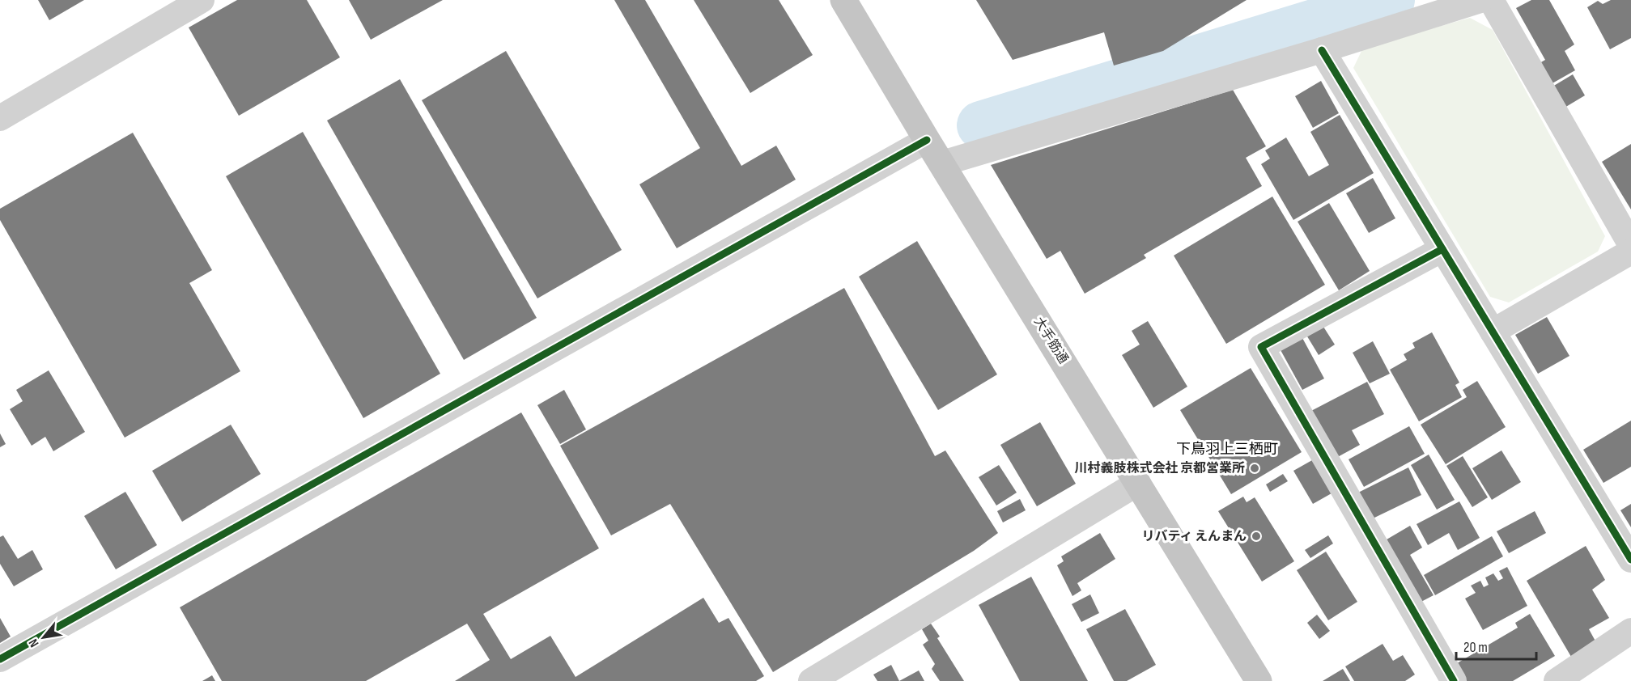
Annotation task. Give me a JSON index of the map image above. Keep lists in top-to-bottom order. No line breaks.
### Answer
{"streets":{"main road":["大手筋通"]},"districts":["下鳥羽上三栖町"],"places":["川村義肢株式会社 京都営業所","リバティ えんまん"],"scale_bar":"20 m","north":"bottom left"}
